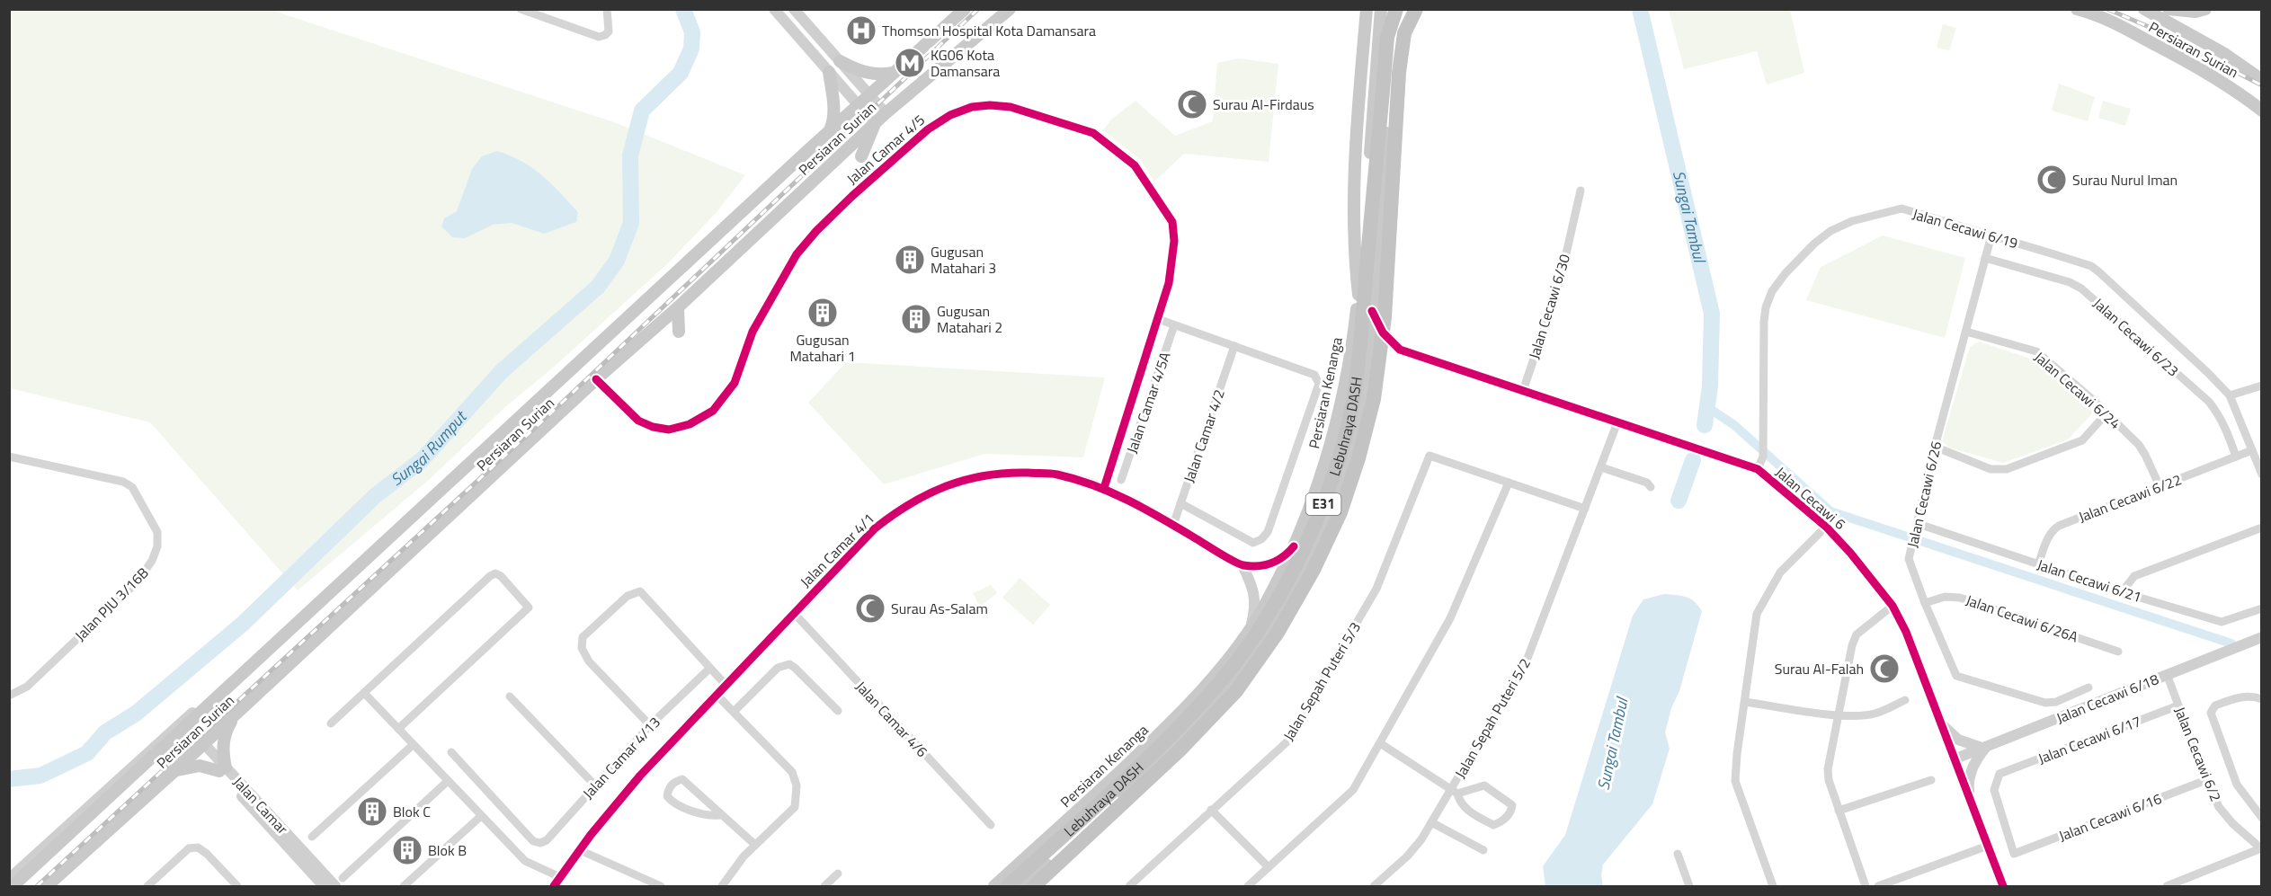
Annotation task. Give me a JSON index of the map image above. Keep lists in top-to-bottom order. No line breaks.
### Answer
{"streets":{"highway":["Lebuhraya DASH","E31"],"main road":["Persiaran Surian","Persiaran Kenanga"],"street":["Jalan Camar 4/5","Jalan Cecawi 6/19","Jalan Cecawi 6/30","Jalan Cecawi 6/23","Jalan Cecawi 6/24","Jalan Camar 4/5A","Jalan Camar 4/2","Jalan Cecawi 6/26","Jalan Cecawi 6","Jalan Cecawi 6/22","Jalan Camar 4/1","Jalan Cecawi 6/21","Jalan PJU 3/16B","Jalan Cecawi 6/26A","Jalan Sepah Puteri 5/3","Jalan Cecawi 6/18","Jalan Sepah Puteri 5/2","Jalan Camar 4/6","Jalan Cecawi 6/17","Jalan Cecawi 6/2","Jalan Camar 4/13","Jalan Camar","Jalan Cecawi 6/16"]},"crossings":[["Persiaran Surian","Jalan Camar 4/5"],["Persiaran Surian","Jalan Camar"],["Jalan Camar 4/5","Jalan Camar 4/1"],["Jalan Cecawi 6/19","Jalan Cecawi 6/26"],["Jalan Cecawi 6/19","Jalan Cecawi 6"],["Jalan Cecawi 6/30","Jalan Cecawi 6"],["Jalan Cecawi 6/23","Jalan Cecawi 6/26"],["Jalan Cecawi 6/23","Jalan Cecawi 6/22"],["Jalan Cecawi 6/24","Jalan Cecawi 6/26"],["Jalan Cecawi 6/24","Jalan Cecawi 6/22"],["Jalan Camar 4/2","Jalan Camar 4/1"],["Jalan Cecawi 6/26","Jalan Cecawi 6/21"],["Jalan Cecawi 6/26","Jalan Cecawi 6/26A"],["Jalan Cecawi 6","Jalan Cecawi 6/18"],["Jalan Cecawi 6","Jalan Sepah Puteri 5/2"],["Jalan Cecawi 6/22","Jalan Cecawi 6/21"],["Jalan Camar 4/1","Jalan Camar 4/6"],["Jalan Cecawi 6/18","Jalan Cecawi 6/2"],["Jalan Cecawi 6/17","Jalan Cecawi 6/2"],["Jalan Cecawi 6/17","Jalan Cecawi 6/16"],["Jalan Cecawi 6/2","Jalan Cecawi 6/16"]],"water":["Sungai Tambul","Sungai Rumput"],"places":{"hospital":["Thomson Hospital Kota Damansara"],"metro station":["KG06 Kota Damansara"],"mosque":["Surau Al-Firdaus","Surau Nurul Iman","Surau As-Salam","Surau Al-Falah"],"building":["Gugusan Matahari 3","Gugusan Matahari 1","Gugusan Matahari 2","Blok C","Blok B"]}}
